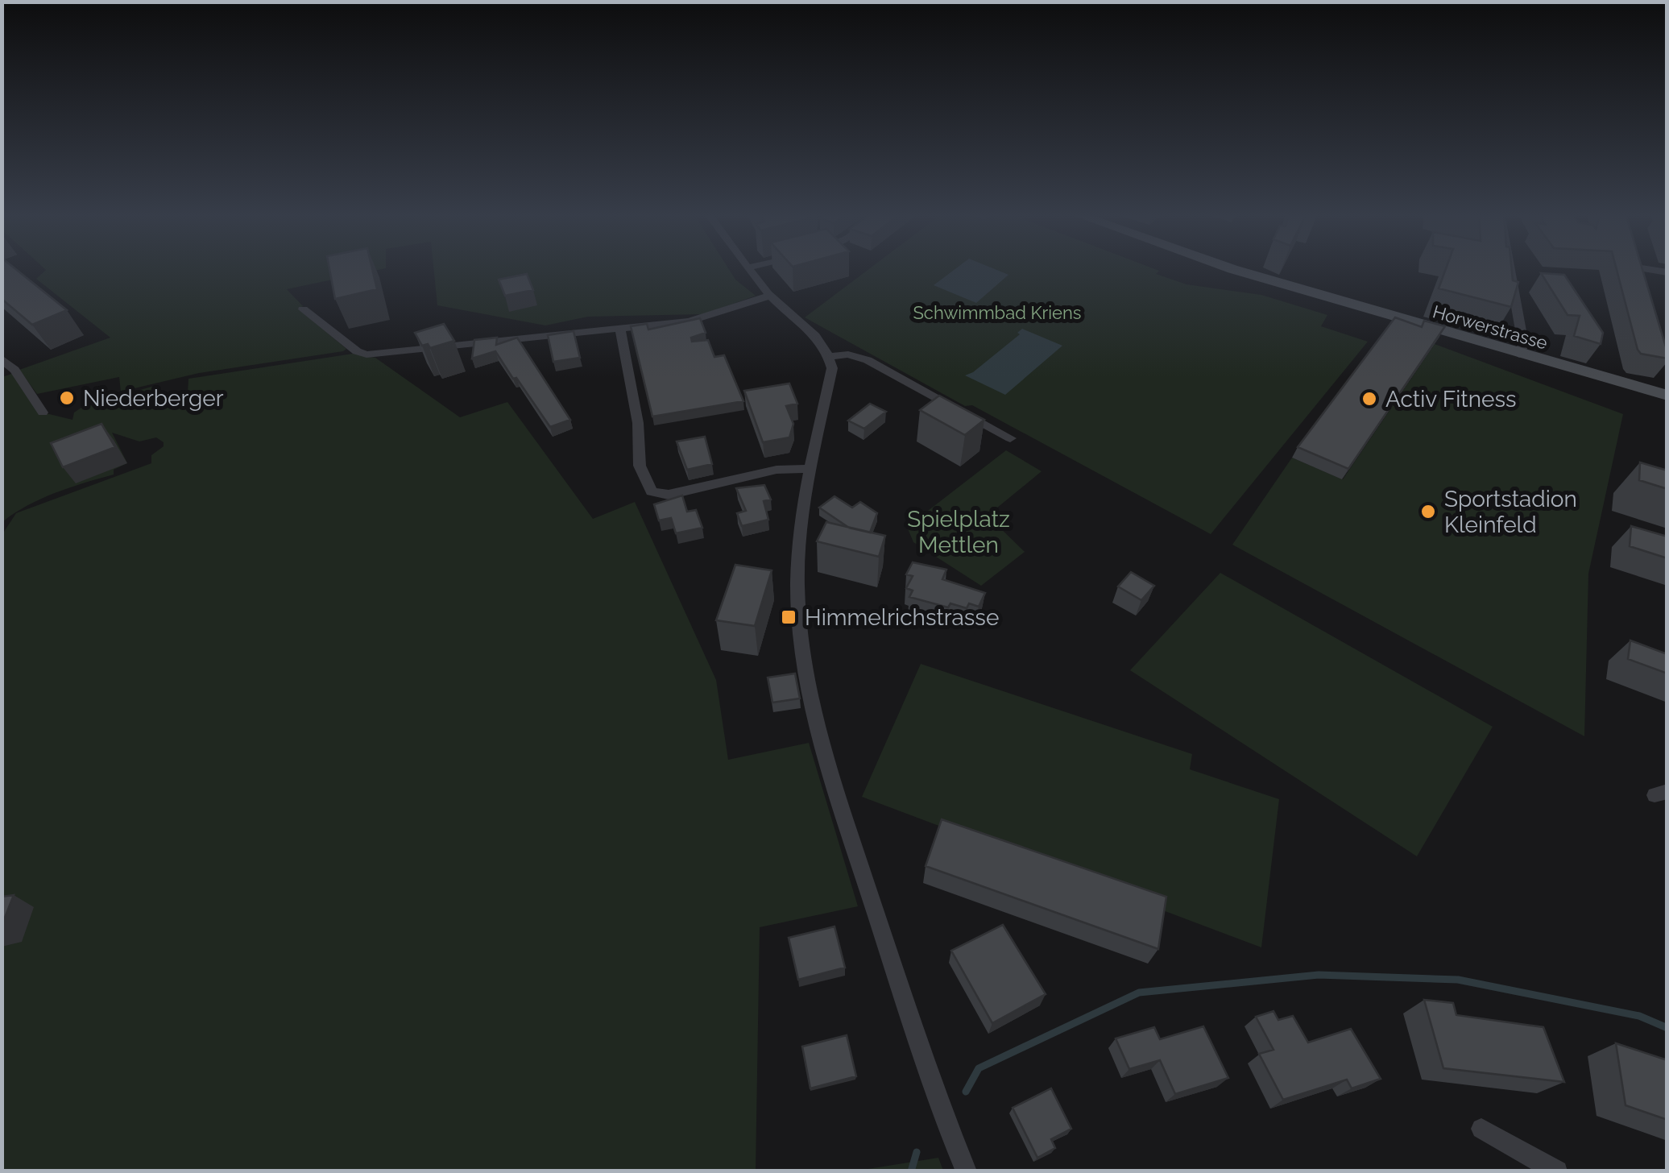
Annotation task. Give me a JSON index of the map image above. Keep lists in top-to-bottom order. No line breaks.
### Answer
{"streets":{"street":["Horwerstrasse"]},"parks":["Schwimmbad Kriens","Spielplatz Mettlen"],"places":{"other":["Niederberger","Activ Fitness","Sportstadion Kleinfeld"],"transit":["Himmelrichstrasse"]}}
